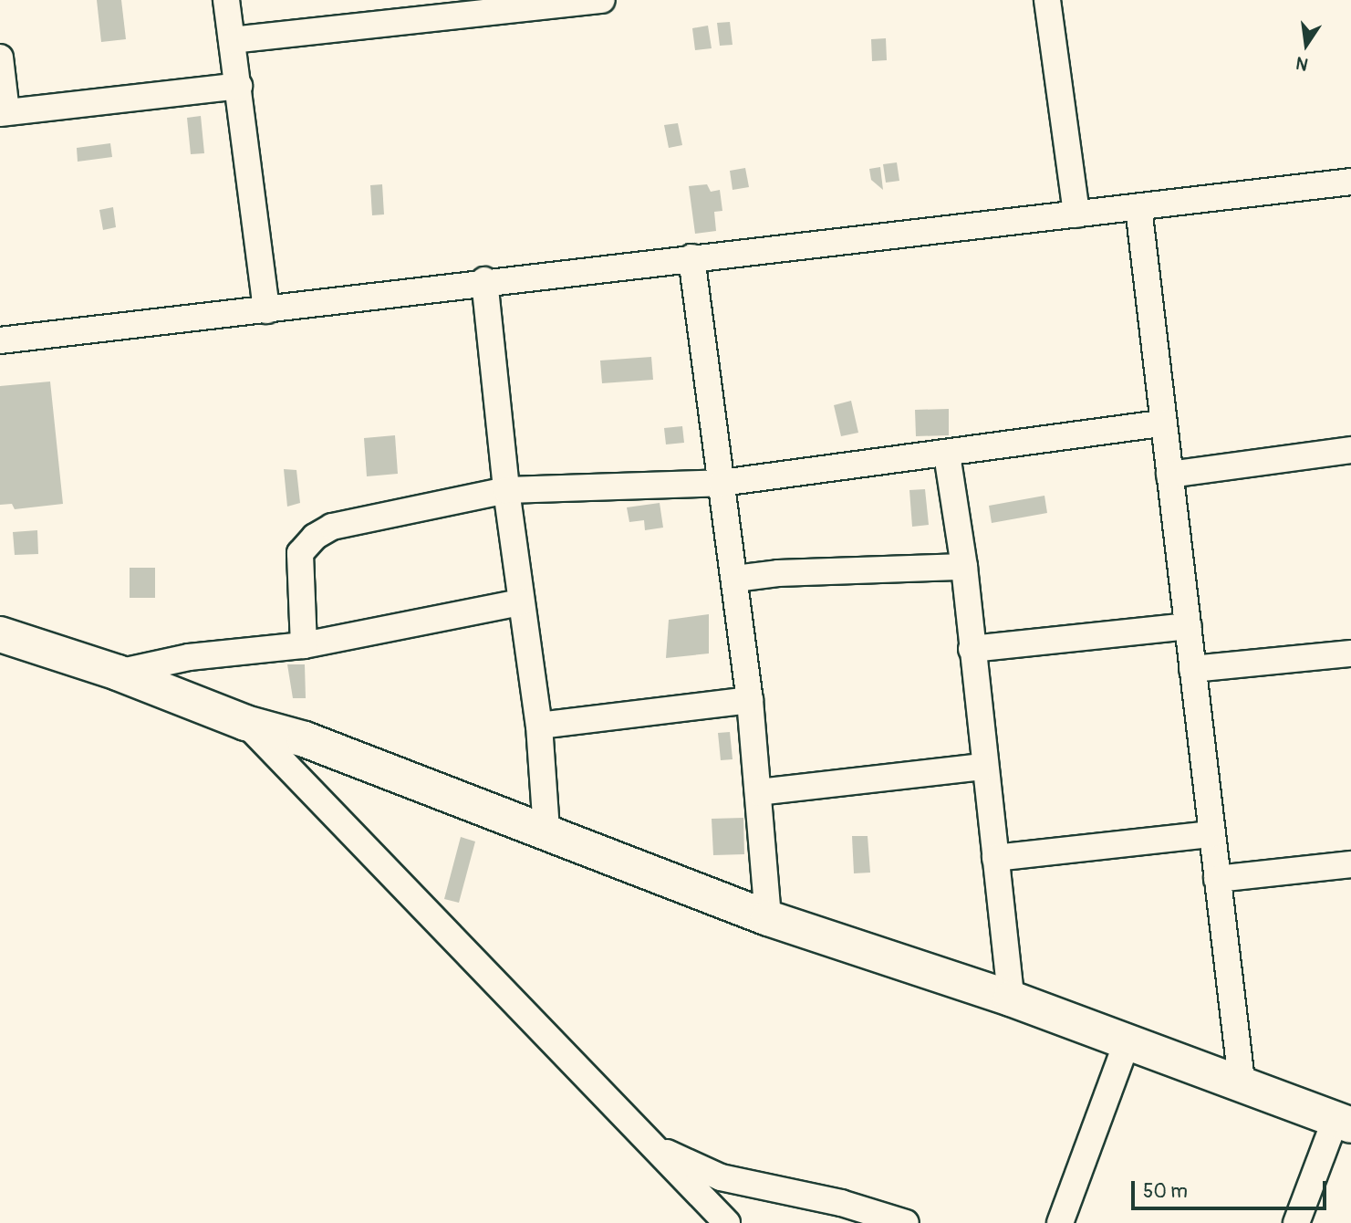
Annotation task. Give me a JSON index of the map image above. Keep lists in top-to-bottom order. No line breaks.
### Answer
{"scale_bar":"50 m","north":"bottom"}
